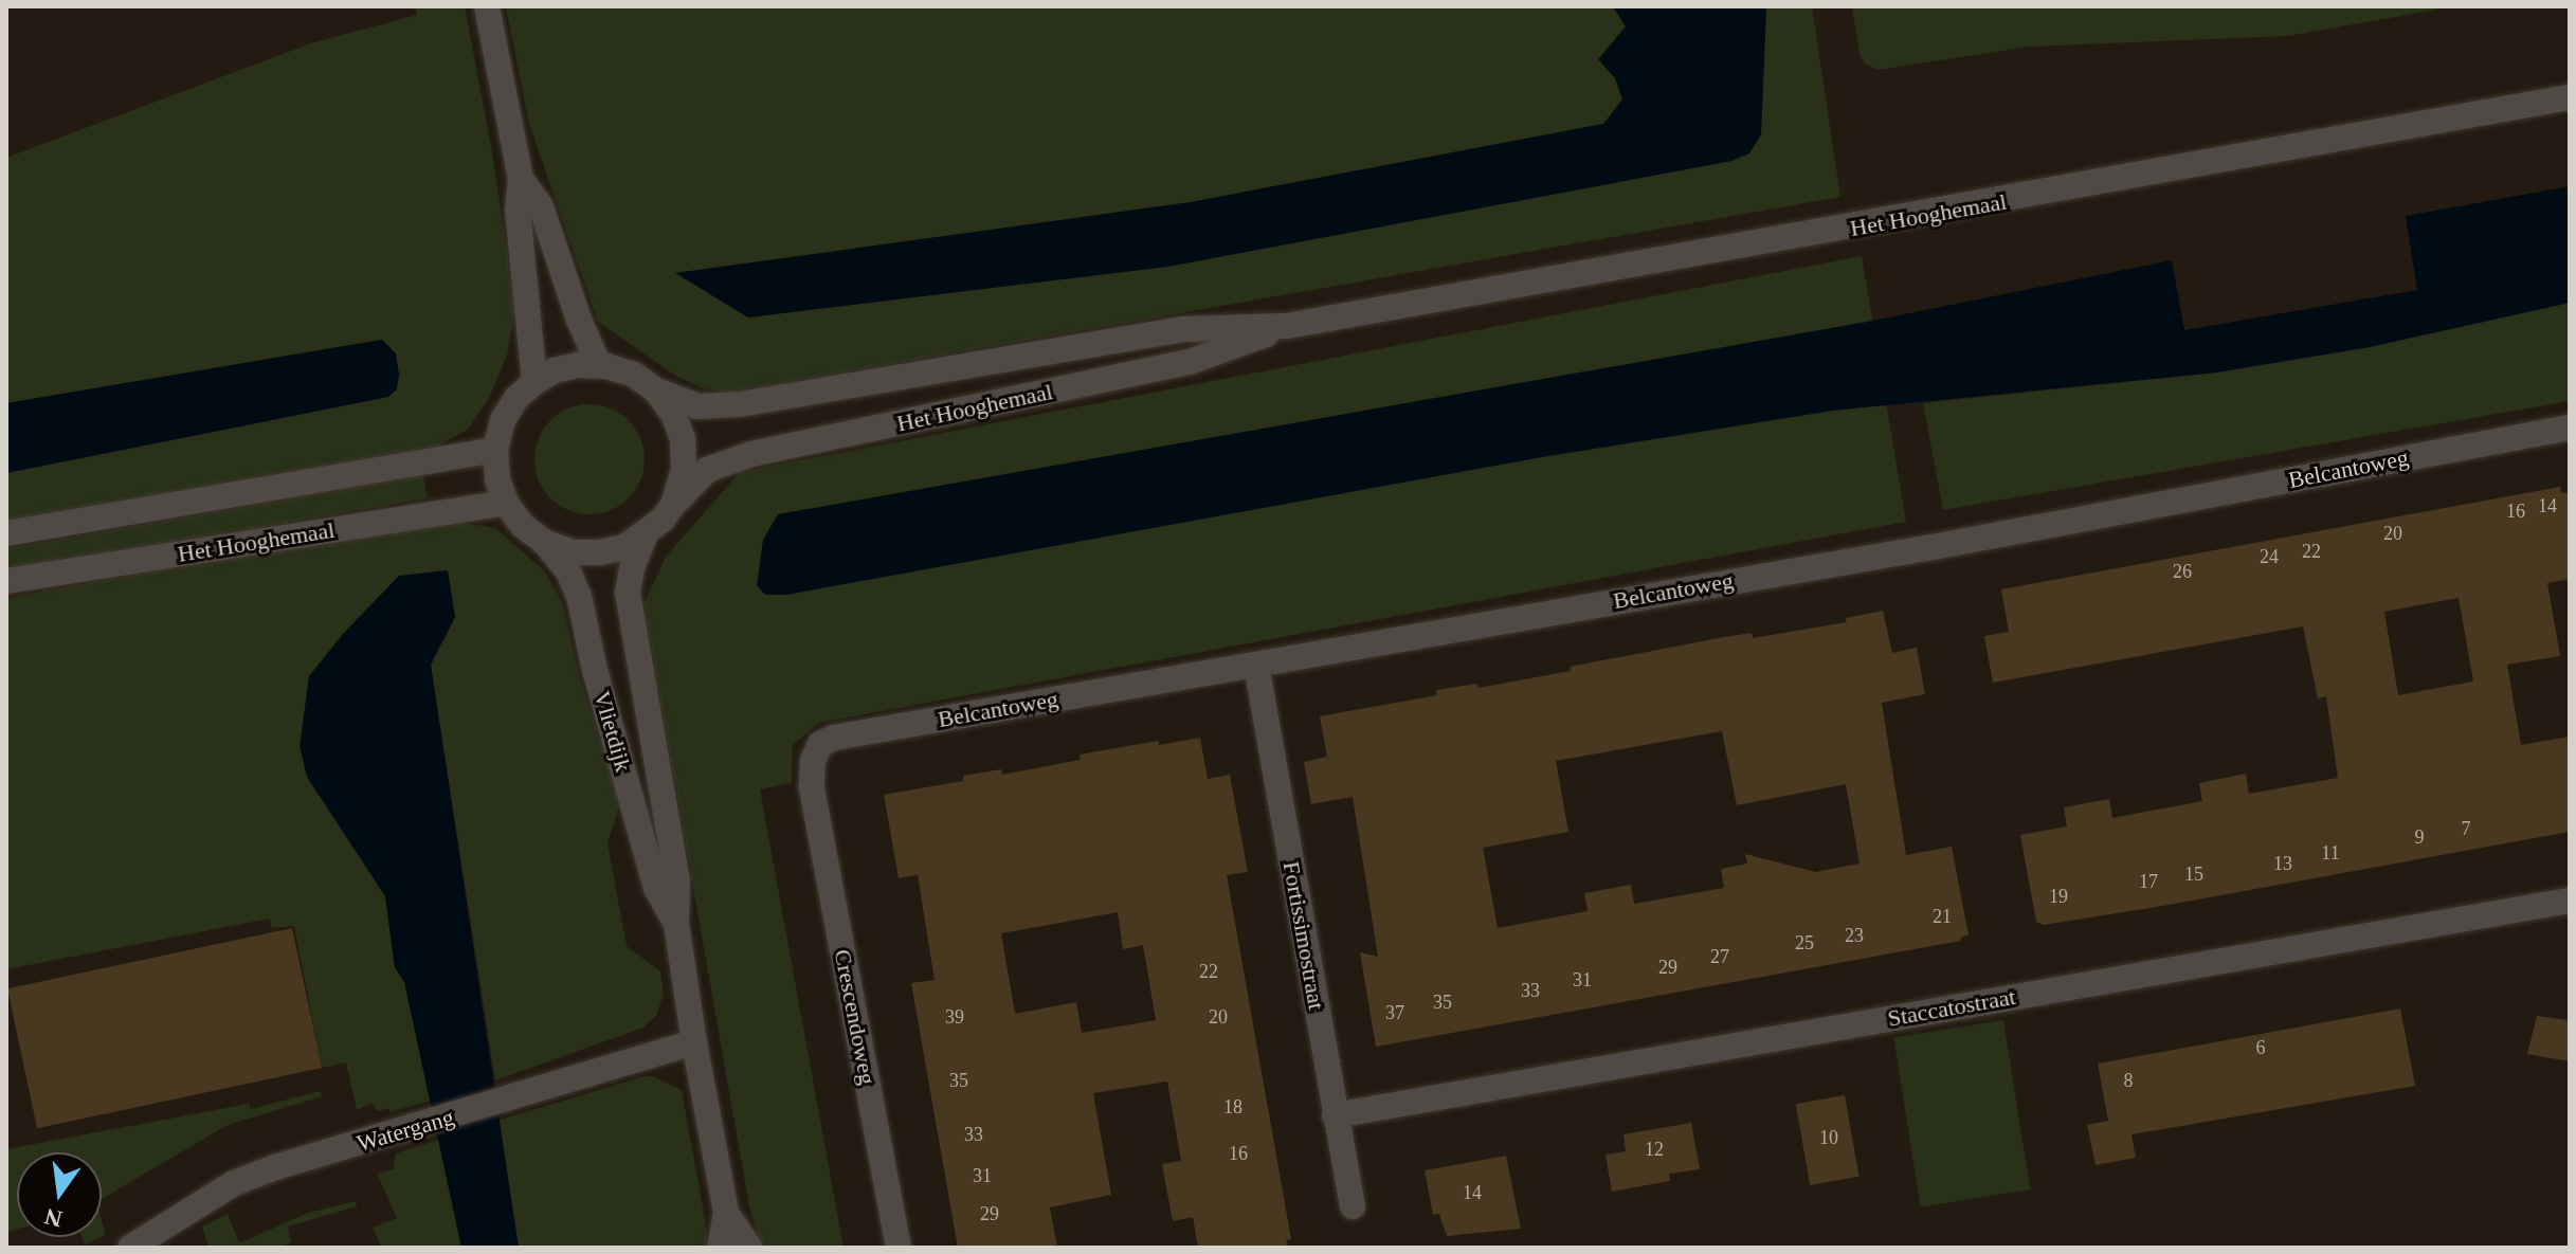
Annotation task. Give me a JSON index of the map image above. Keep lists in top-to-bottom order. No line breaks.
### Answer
{"streets":{"street":["Het Hooghemaal","Belcantoweg","Vlietdijk","Fortissimostraat","Staccatostraat","Crescendoweg","Watergang"]},"crossings":[["Het Hooghemaal","Vlietdijk"],["Belcantoweg","Fortissimostraat"],["Belcantoweg","Crescendoweg"],["Vlietdijk","Watergang"],["Fortissimostraat","Staccatostraat"]],"house_numbers":["14","16","20","22","24","26","7","9","11","13","15","17","19","21","23","25","27","29","22","31","33","35","37","39","20","6","35","8","18","33","10","12","16","31","14","29"],"north":"bottom"}
